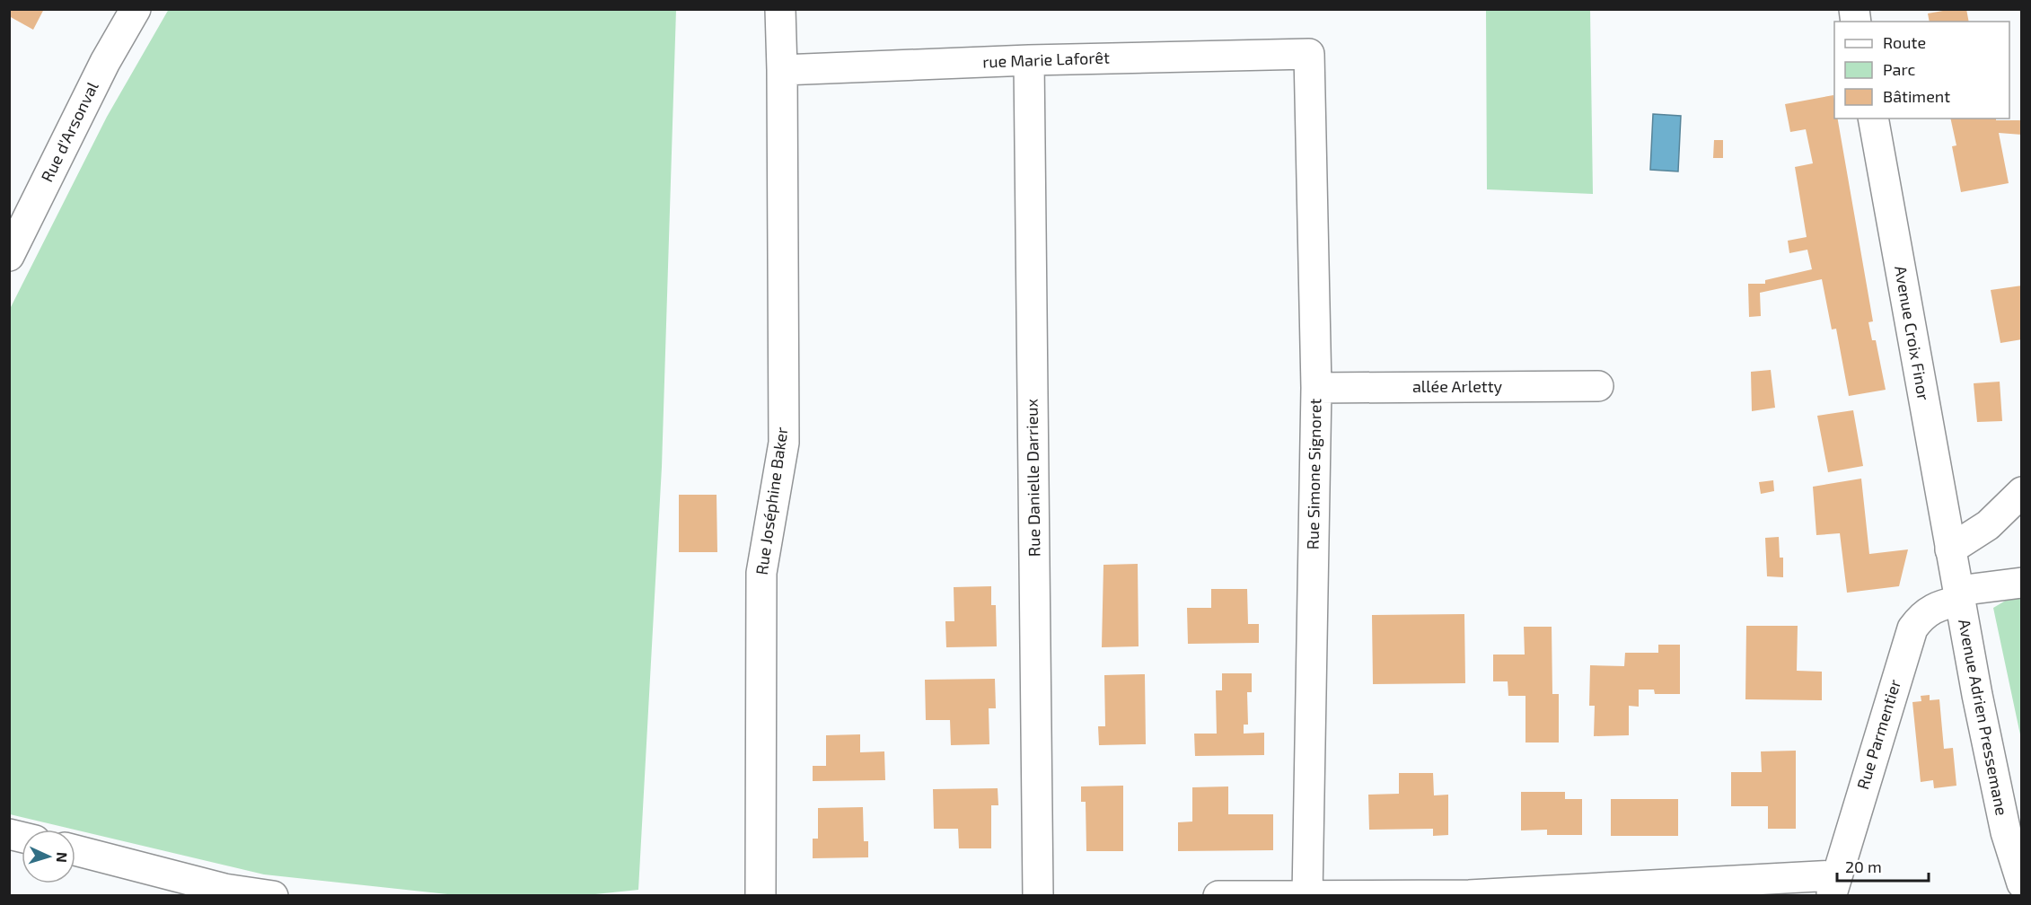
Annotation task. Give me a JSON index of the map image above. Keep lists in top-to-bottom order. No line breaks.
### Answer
{"streets":{"street":["rue Marie Laforêt","Rue d'Arsonval","Avenue Croix Finor","allée Arletty","Rue Simone Signoret","Rue Danielle Darrieux","Rue Joséphine Baker","Avenue Adrien Pressemane","Rue Parmentier"]},"crossings":[["rue Marie Laforêt","Rue Simone Signoret"],["rue Marie Laforêt","Rue Danielle Darrieux"],["rue Marie Laforêt","Rue Joséphine Baker"],["Avenue Croix Finor","Avenue Adrien Pressemane"],["allée Arletty","Rue Simone Signoret"],["Avenue Adrien Pressemane","Rue Parmentier"]],"legend":["Route","Parc","Bâtiment"],"scale_bar":"20 m","north":"right"}
